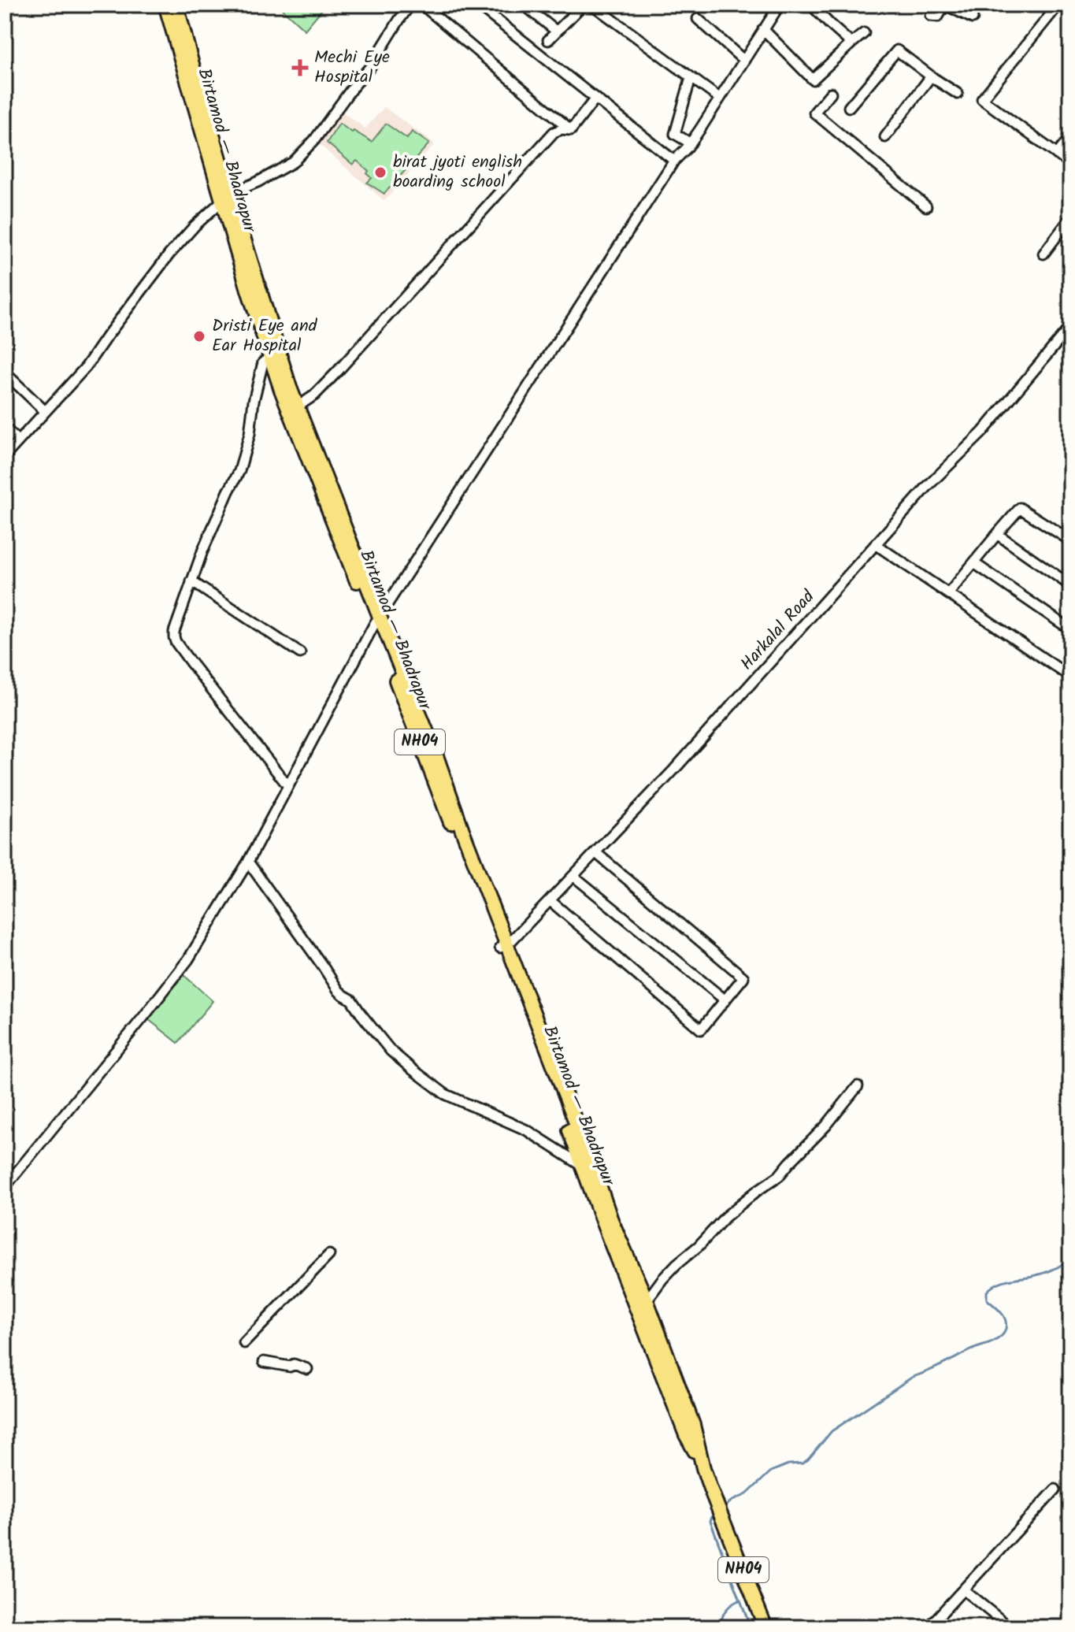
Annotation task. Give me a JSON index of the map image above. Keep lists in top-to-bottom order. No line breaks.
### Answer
{"streets":{"main road":["Birtamod — Bhadrapur","NH04"],"street":["Harkalal Road"]},"crossings":[["Birtamod — Bhadrapur","Harkalal Road"]],"places":{"health":["Mechi Eye Hospital"],"other":["birat jyoti english boarding school","Dristi Eye and Ear Hospital"]}}
